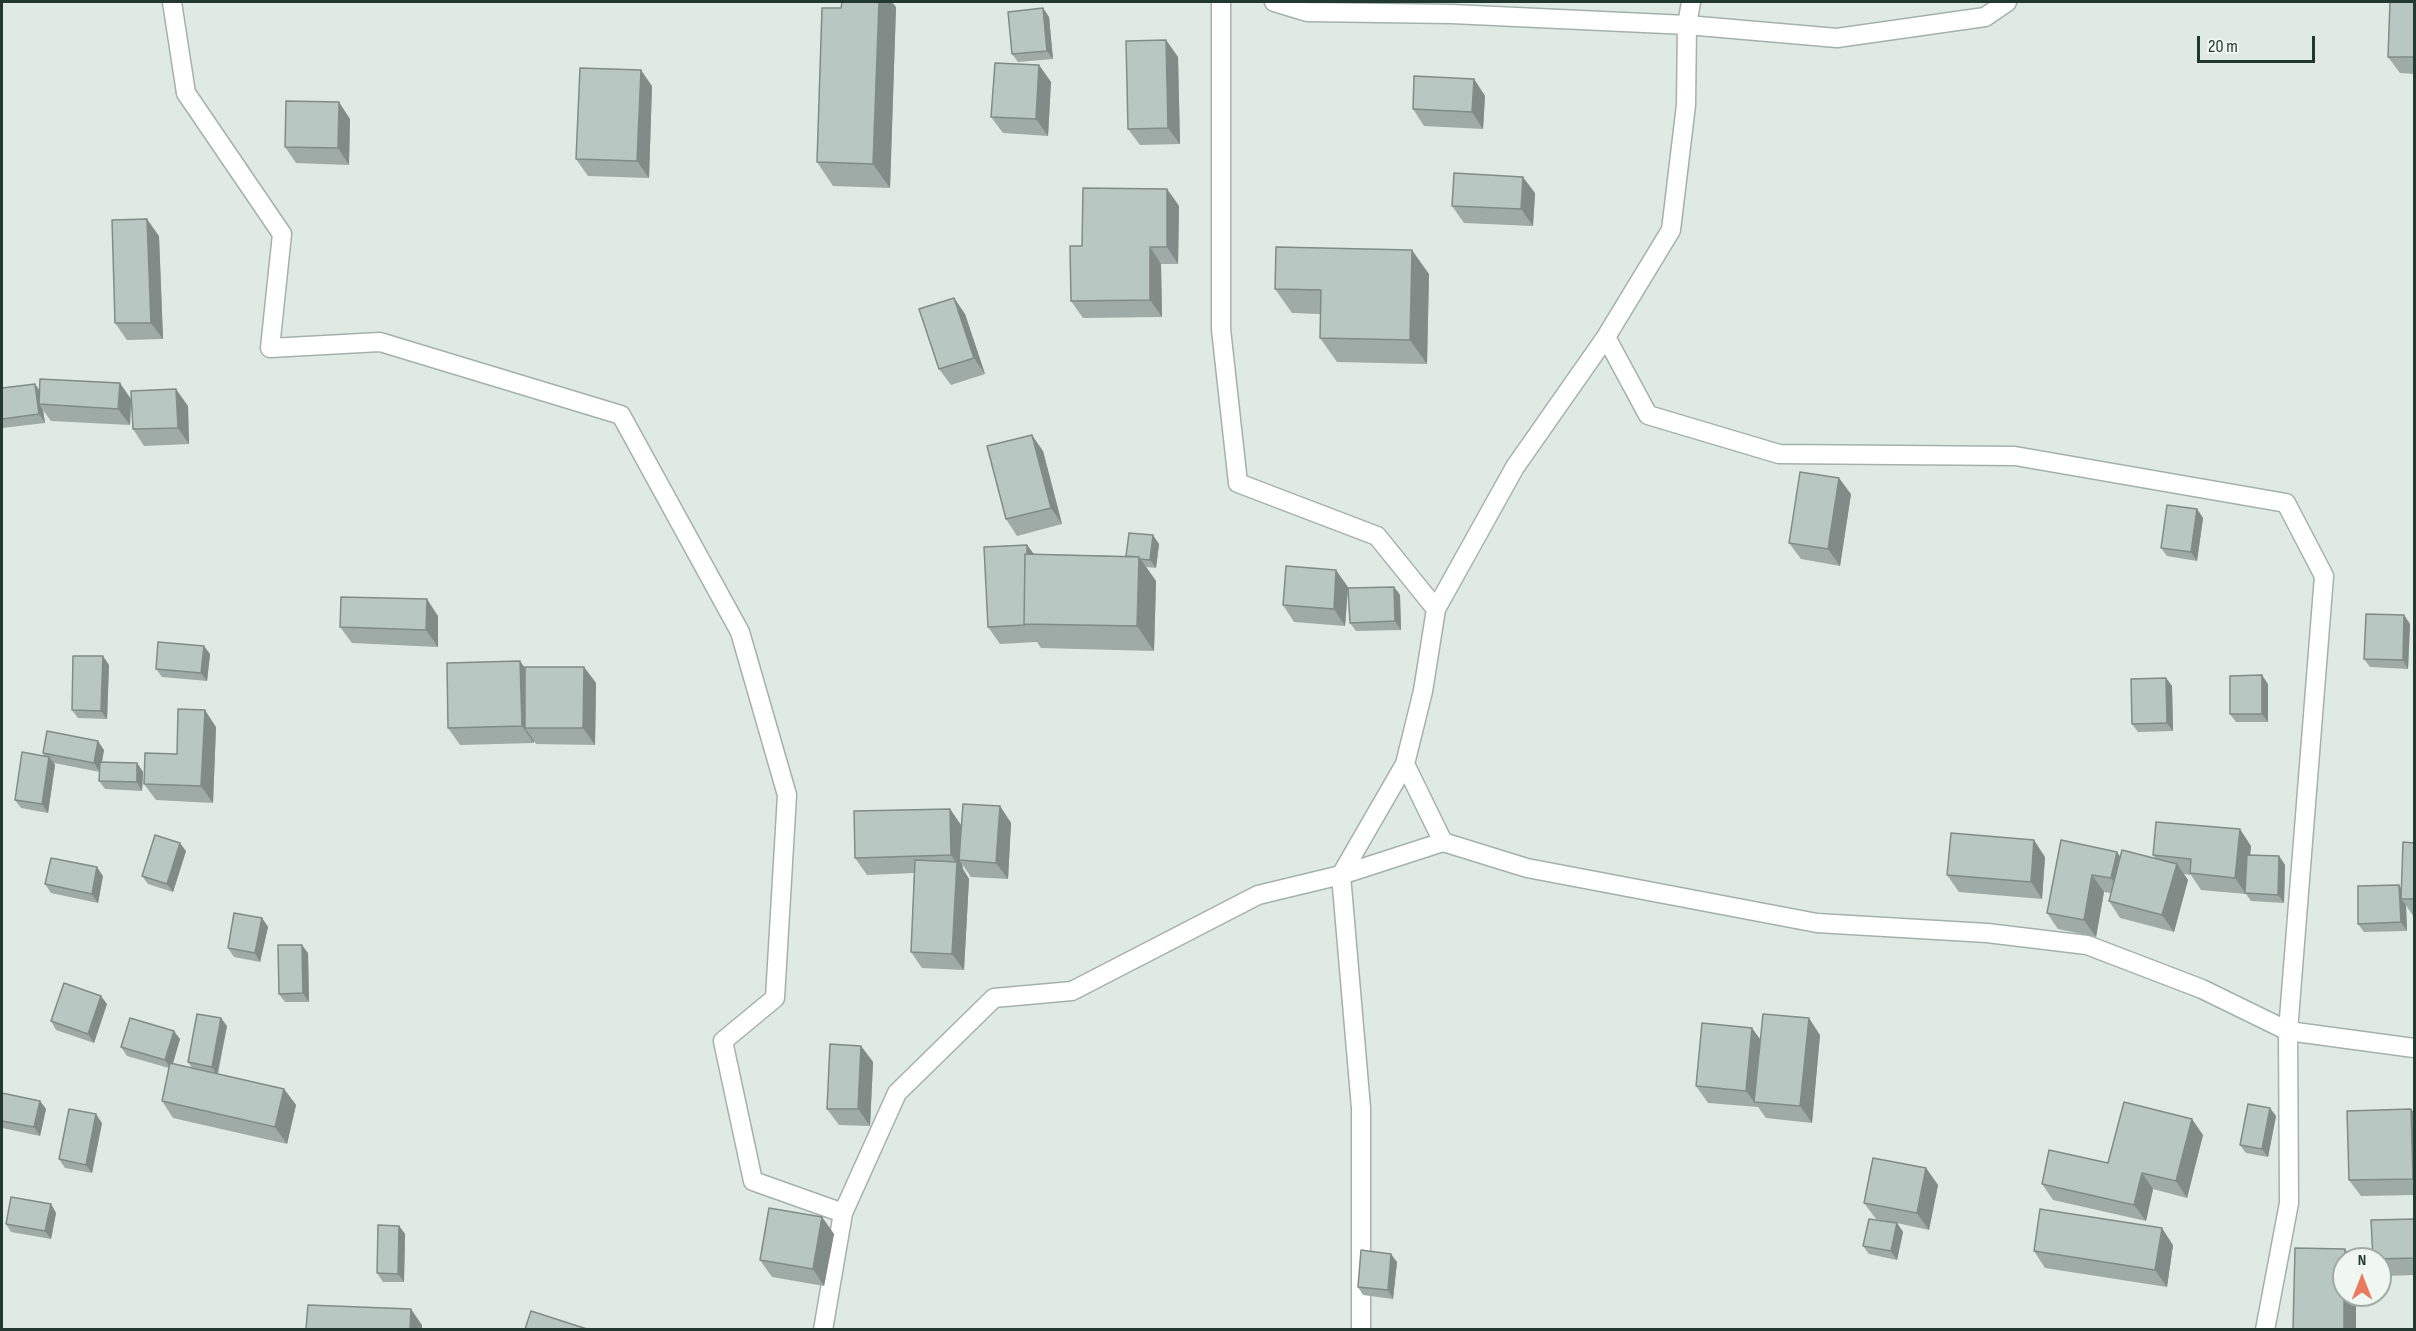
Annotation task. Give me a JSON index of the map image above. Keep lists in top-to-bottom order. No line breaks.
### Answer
{"scale_bar":"20 m","north":"top"}
